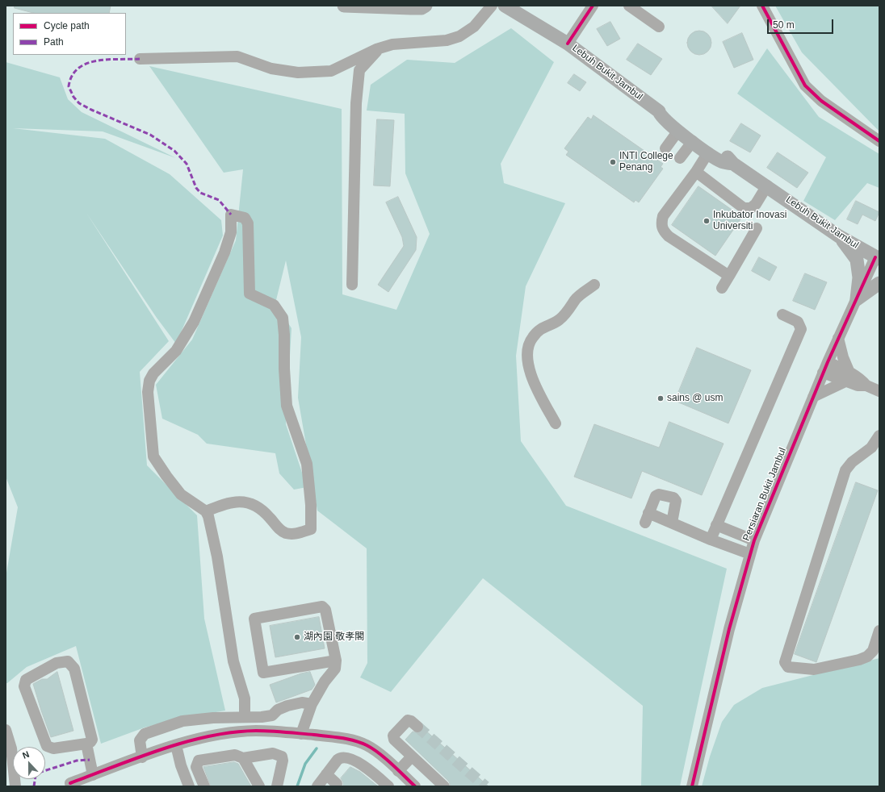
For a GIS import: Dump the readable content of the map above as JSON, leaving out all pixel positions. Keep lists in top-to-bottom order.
{
  "streets": {
    "main road": ["Lebuh Bukit Jambul"],
    "street": ["Persiaran Bukit Jambul"]
  },
  "crossings": [
    ["Lebuh Bukit Jambul", "Persiaran Bukit Jambul"]
  ],
  "places": [
    "INTI College Penang",
    "Inkubator Inovasi Universiti",
    "sains @ usm",
    "湖內園 敬孝閣"
  ],
  "legend": ["Cycle path", "Path"],
  "scale_bar": "50 m",
  "north": "top"
}
